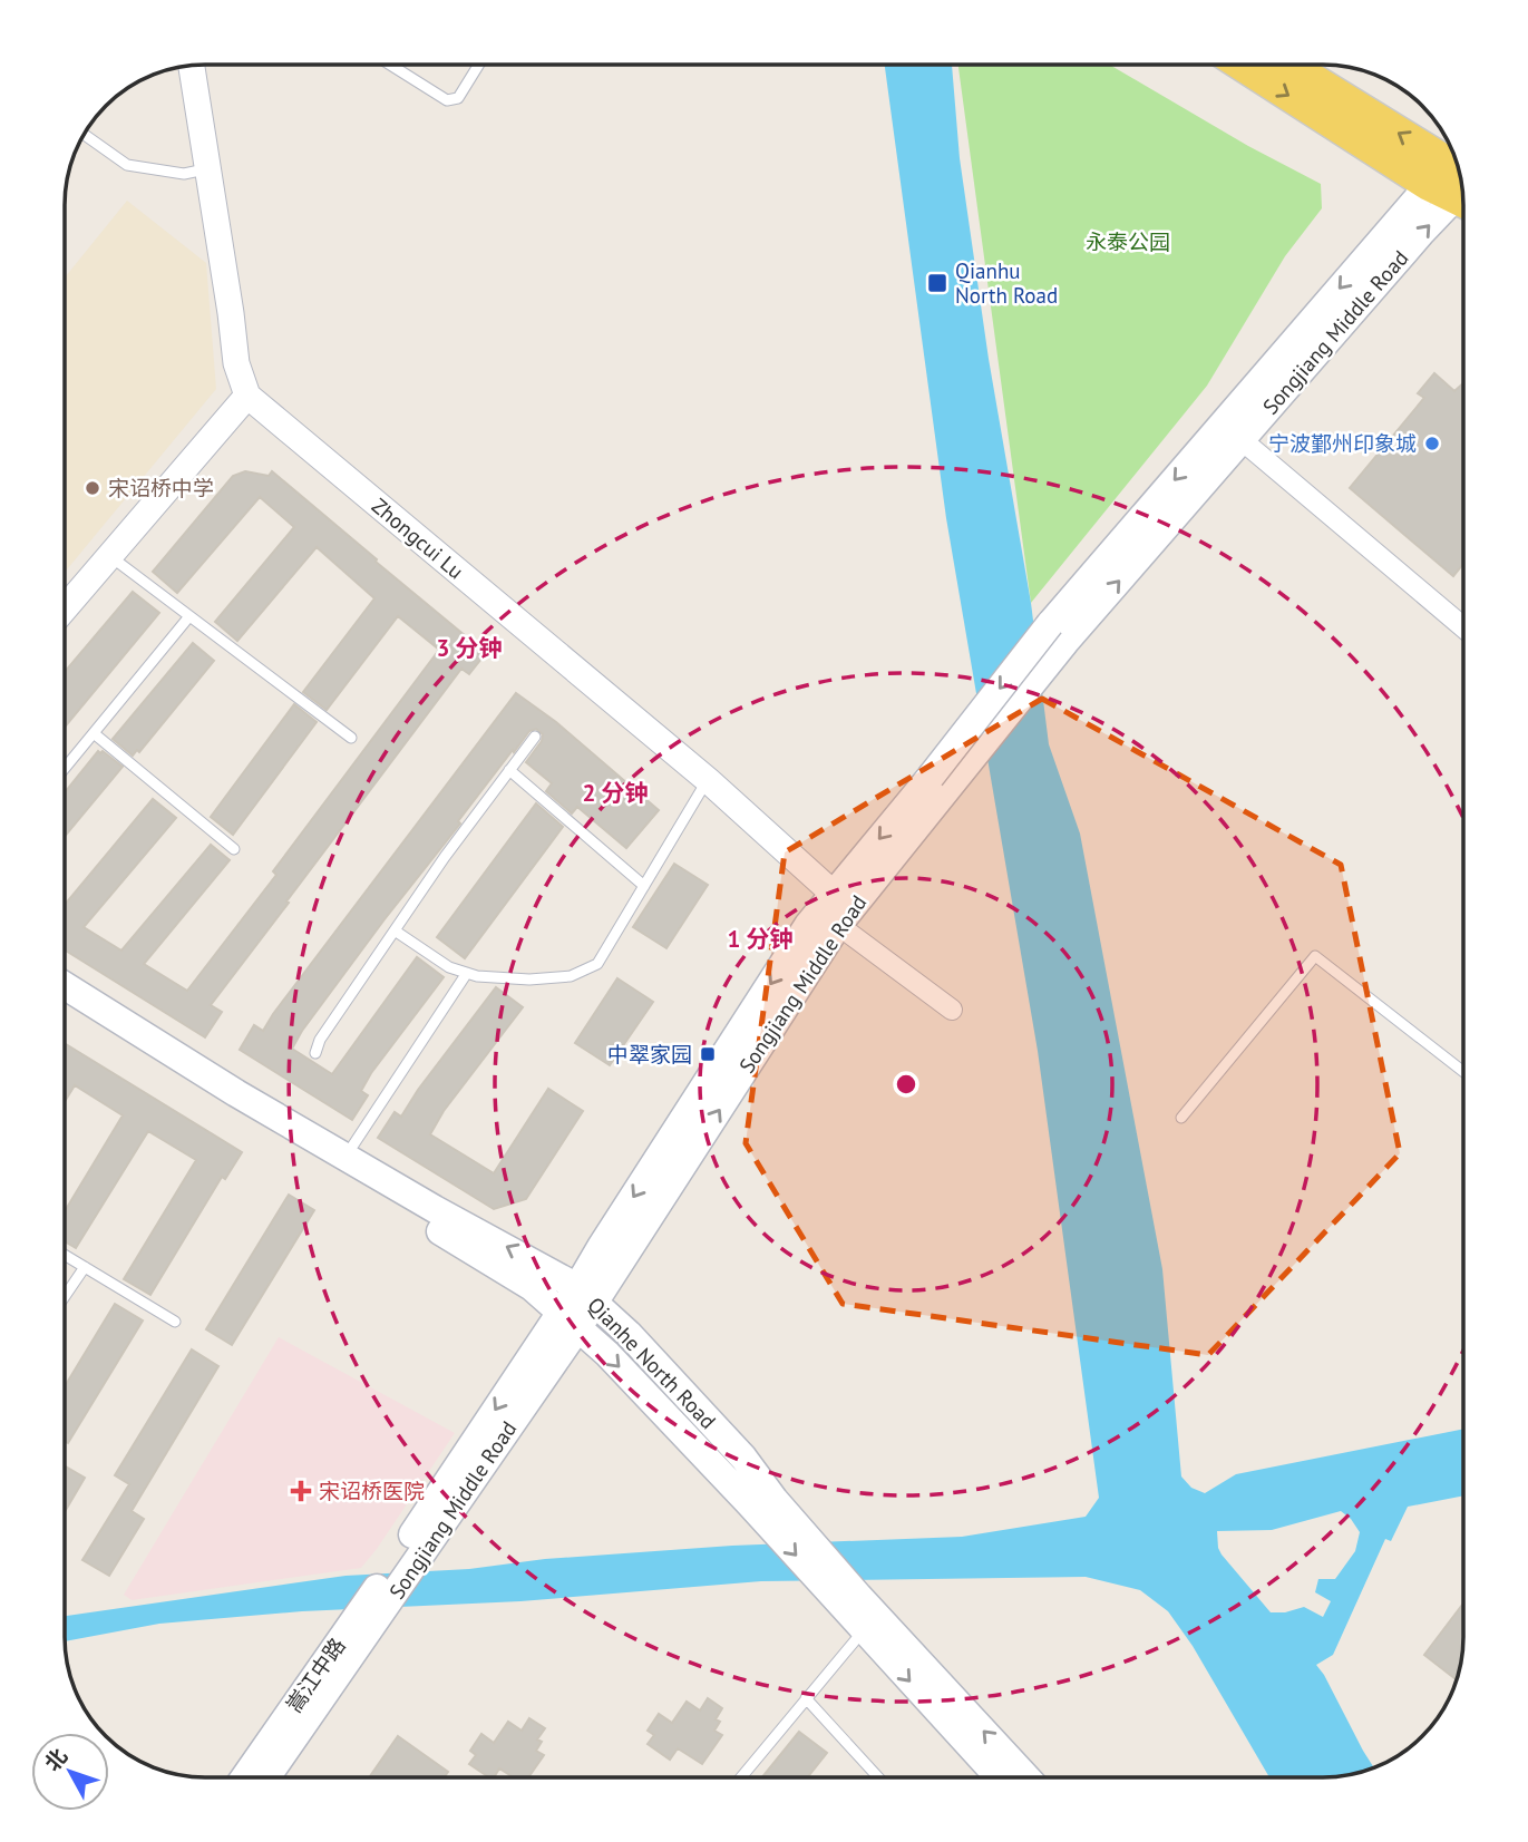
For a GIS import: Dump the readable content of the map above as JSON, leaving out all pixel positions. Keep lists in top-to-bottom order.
{
  "streets": {
    "main road": ["Songjiang Middle Road", "Qianhe North Road", "嵩江中路"],
    "street": ["Zhongcui Lu"]
  },
  "crossings": [
    ["Songjiang Middle Road", "Zhongcui Lu"],
    ["Songjiang Middle Road", "Qianhe North Road"],
    ["Songjiang Middle Road", "嵩江中路"]
  ],
  "parks": ["永泰公园"],
  "places": {
    "transit": ["Qianhu North Road", "中翠家园"],
    "other": ["宁波鄞州印象城", "宋诏桥中学"],
    "health": ["宋诏桥医院"]
  },
  "north": "top left",
  "rings": ["3 分钟", "2 分钟", "1 分钟"]
}
